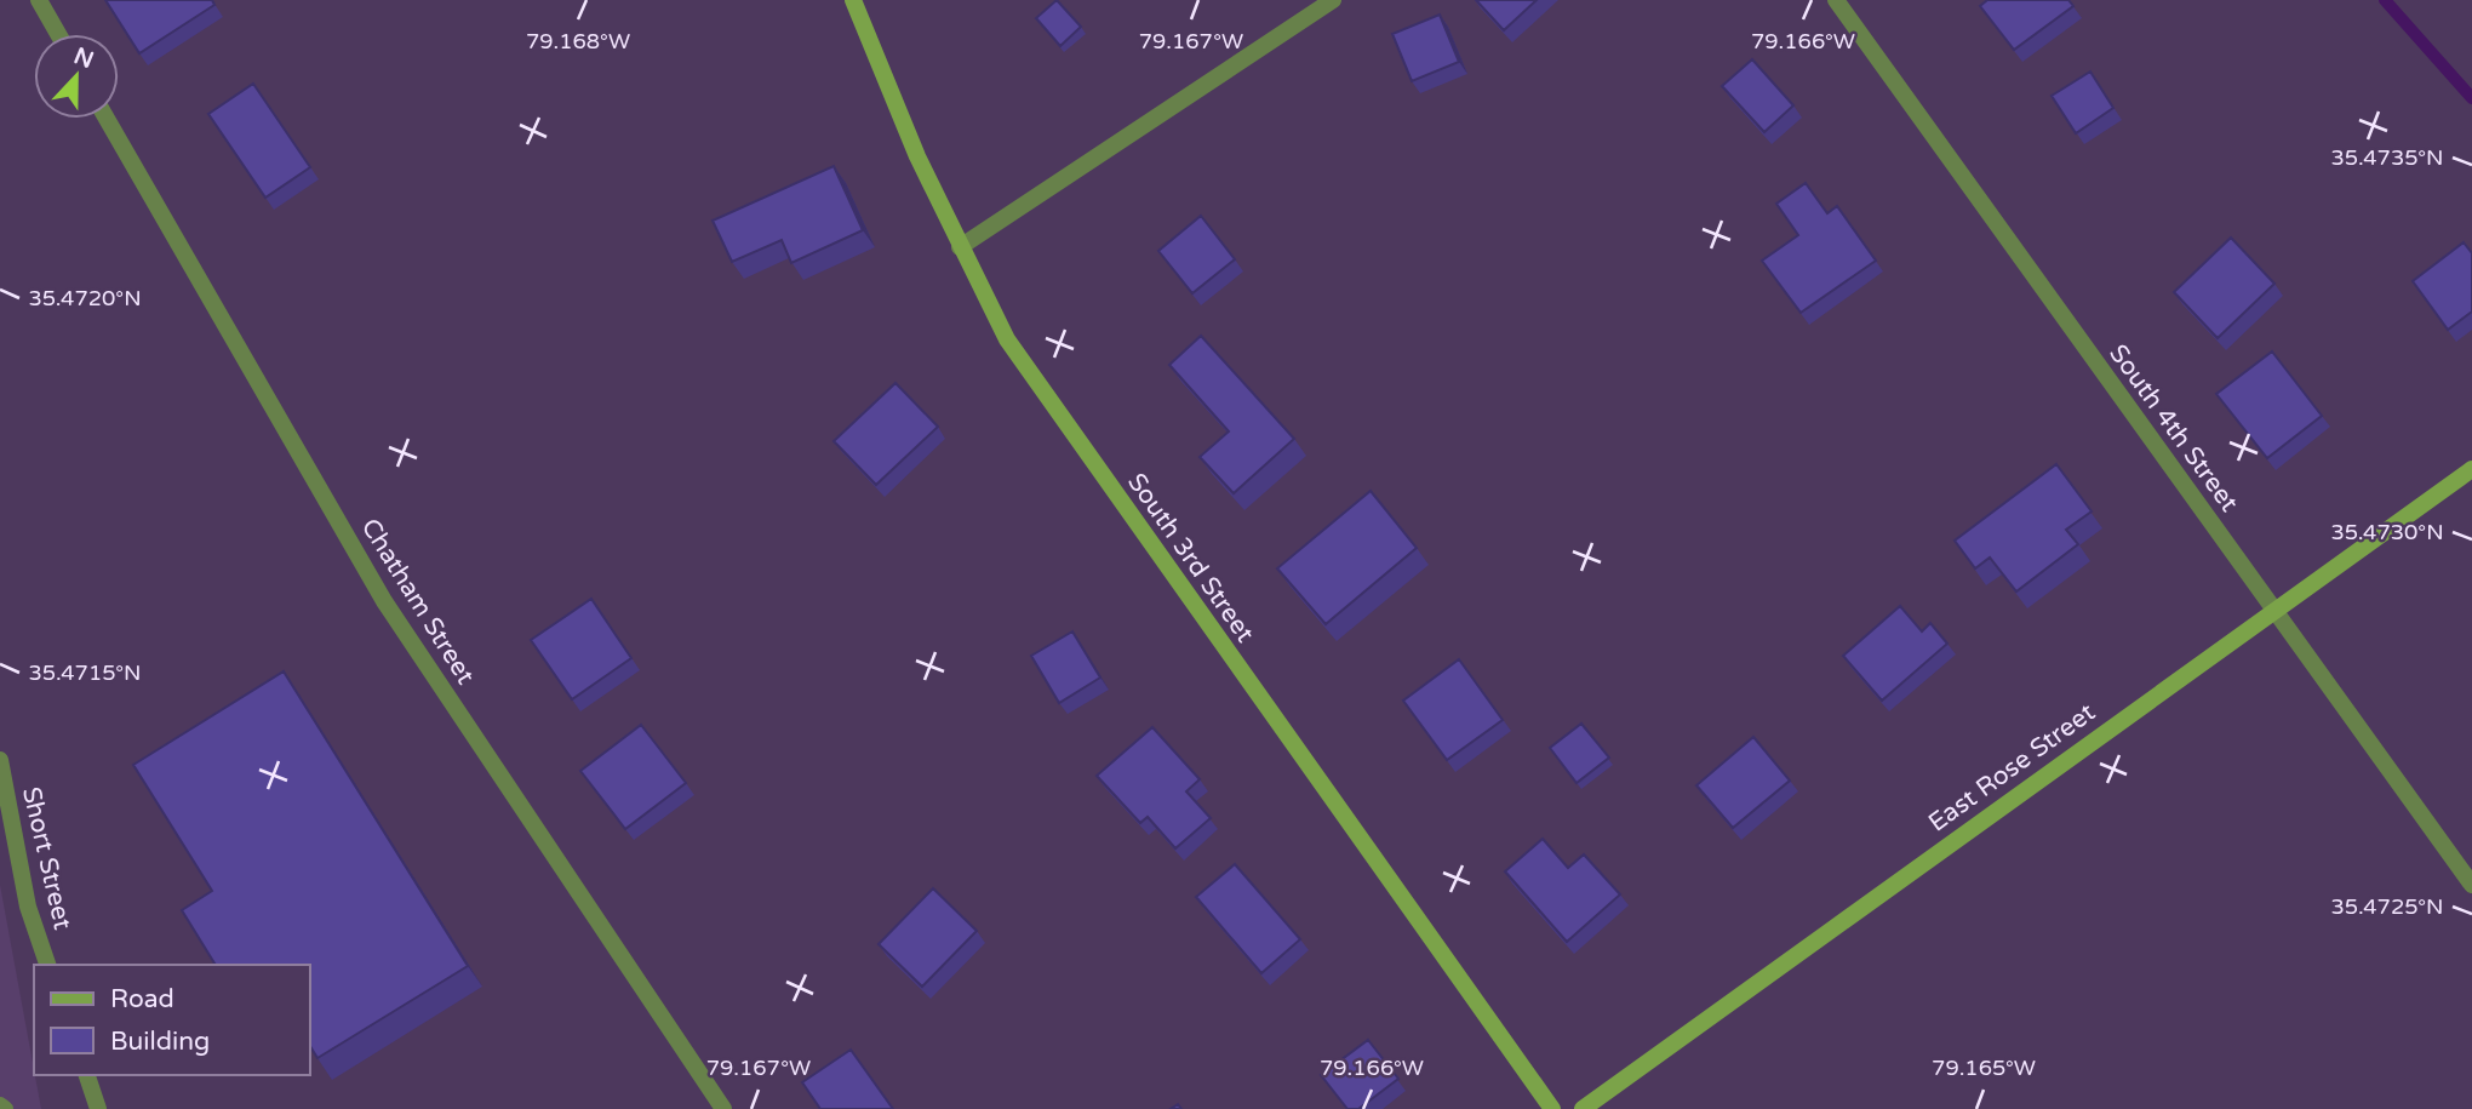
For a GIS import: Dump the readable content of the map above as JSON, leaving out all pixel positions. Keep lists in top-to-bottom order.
{
  "streets": {
    "street": [
      "South 4th Street",
      "South 3rd Street",
      "Chatham Street",
      "East Rose Street",
      "Short Street"
    ]
  },
  "crossings": [
    ["South 4th Street", "East Rose Street"]
  ],
  "legend": ["Road", "Building"],
  "north": "top",
  "coordinates": [
    "79.166°W",
    "79.168°W",
    "79.167°W",
    "35.4735°N",
    "35.4720°N",
    "35.4730°N",
    "35.4715°N",
    "35.4725°N",
    "79.165°W"
  ]
}
